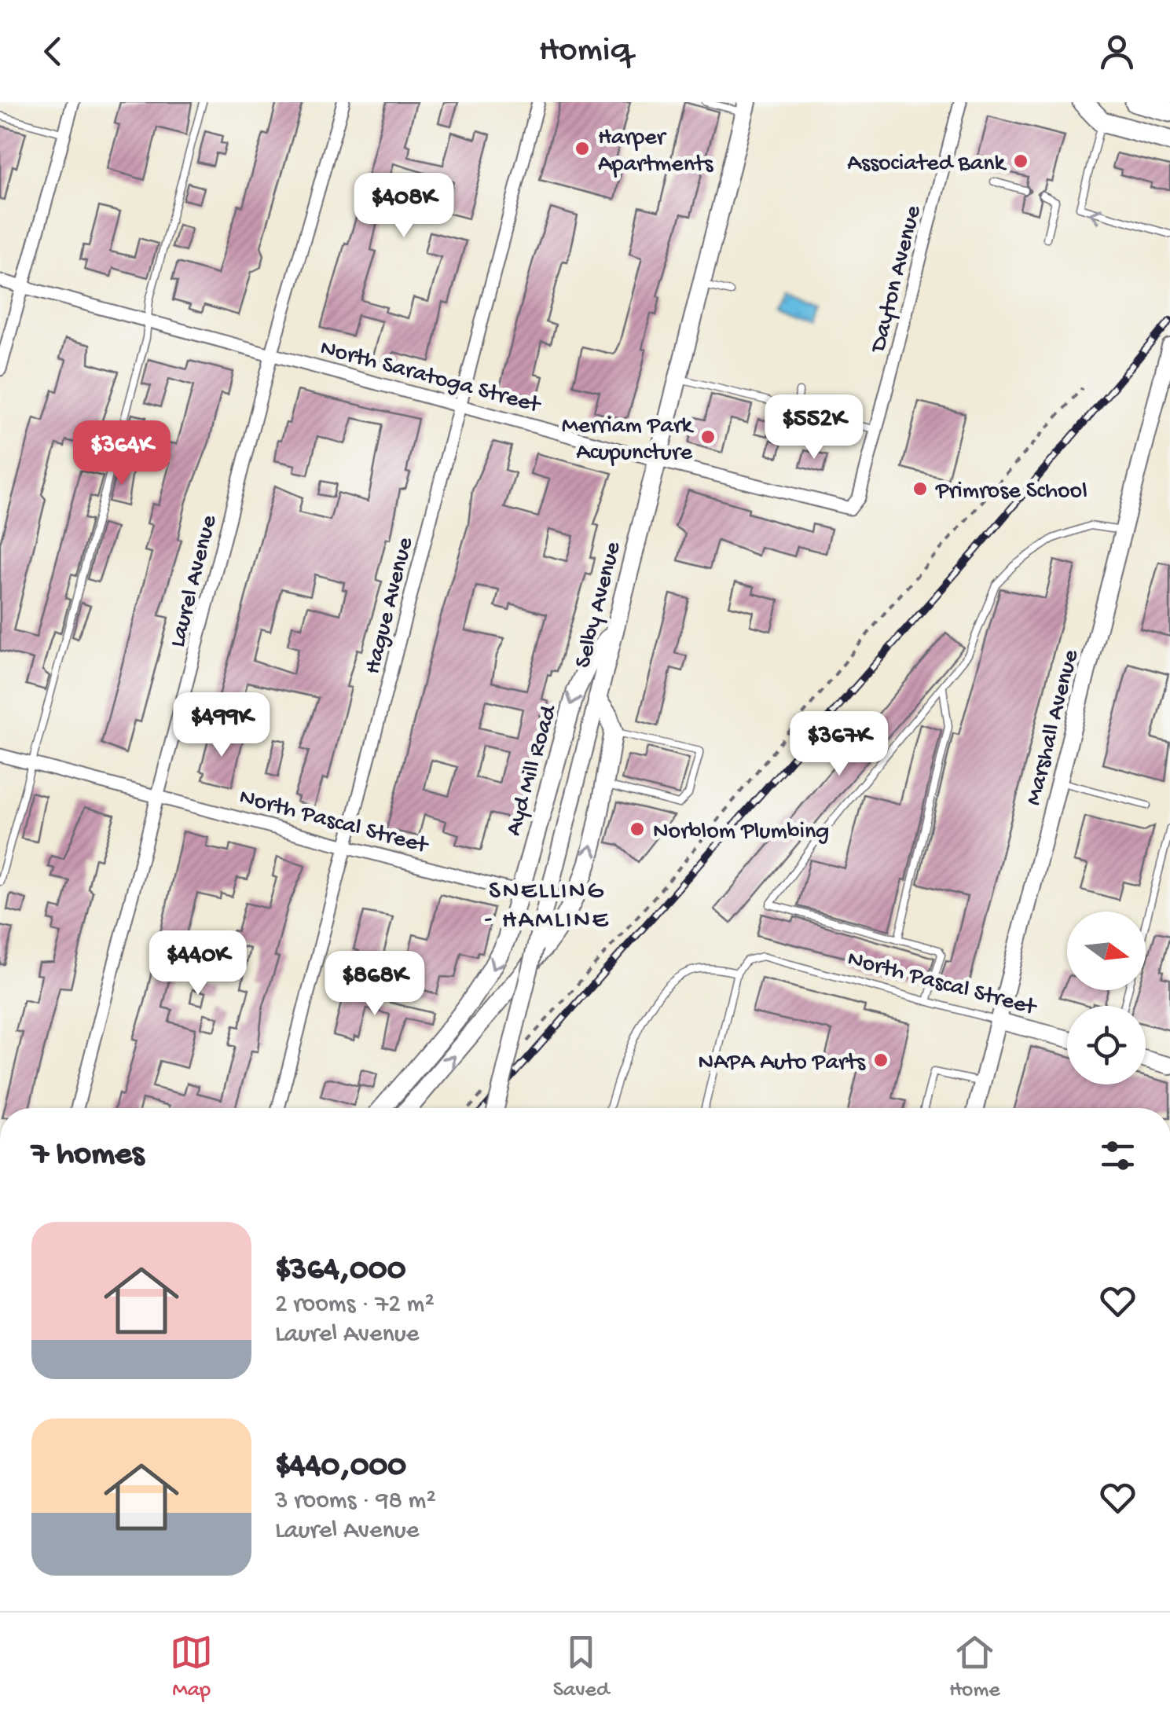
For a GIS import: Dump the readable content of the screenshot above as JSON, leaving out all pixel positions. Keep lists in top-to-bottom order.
{
  "streets": {
    "main road": ["Selby Avenue", "Ayd Mill Road"],
    "street": [
      "Dayton Avenue",
      "North Saratoga Street",
      "Laurel Avenue",
      "Hague Avenue",
      "Marshall Avenue",
      "North Pascal Street"
    ]
  },
  "crossings": [
    ["Dayton Avenue", "North Saratoga Street"],
    ["North Saratoga Street", "Laurel Avenue"],
    ["North Saratoga Street", "Selby Avenue"],
    ["North Saratoga Street", "Hague Avenue"],
    ["Laurel Avenue", "North Pascal Street"],
    ["Selby Avenue", "Ayd Mill Road"],
    ["Hague Avenue", "North Pascal Street"],
    ["Marshall Avenue", "North Pascal Street"],
    ["Ayd Mill Road", "North Pascal Street"]
  ],
  "districts": ["SNELLING - HAMLINE"],
  "places": [
    "Harper Apartments",
    "Associated Bank",
    "Merriam Park Acupuncture",
    "Primrose School",
    "Norblom Plumbing",
    "NAPA Auto Parts"
  ],
  "north": "right",
  "page": {
    "header": "Homiq",
    "price": [
      "$408K",
      "$552K",
      "$364K",
      "$499K",
      "$367K",
      "$440K",
      "$868K"
    ],
    "heading": "7 homes",
    "list": [
      {
        "name": "$364,000",
        "note": "2 rooms · 72 m² · Laurel Avenue"
      },
      {
        "name": "$440,000",
        "note": "3 rooms · 98 m² · Laurel Avenue"
      }
    ],
    "tabs": ["Map", "Saved", "Home"]
  }
}
